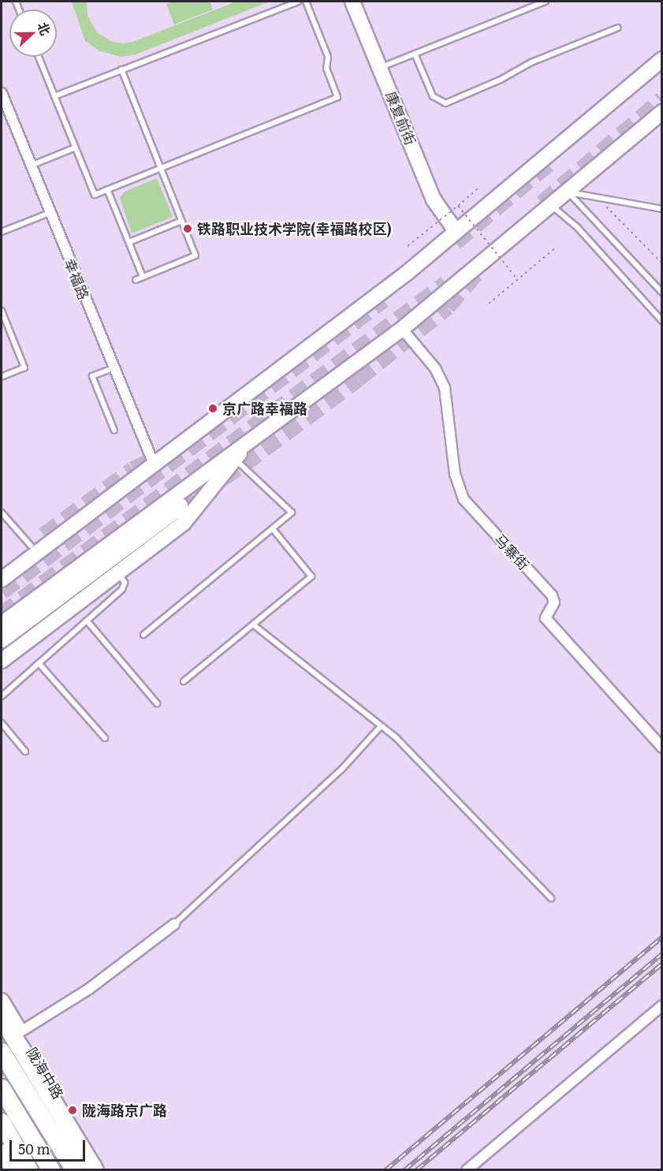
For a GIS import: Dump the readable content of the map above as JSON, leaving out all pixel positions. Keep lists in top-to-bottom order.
{
  "streets": {
    "main road": ["康复前街", "陇海中路"],
    "street": ["幸福路", "马寨街"]
  },
  "places": ["铁路职业技术学院(幸福路校区)", "京广路幸福路", "陇海路京广路"],
  "scale_bar": "50 m",
  "north": "right"
}
